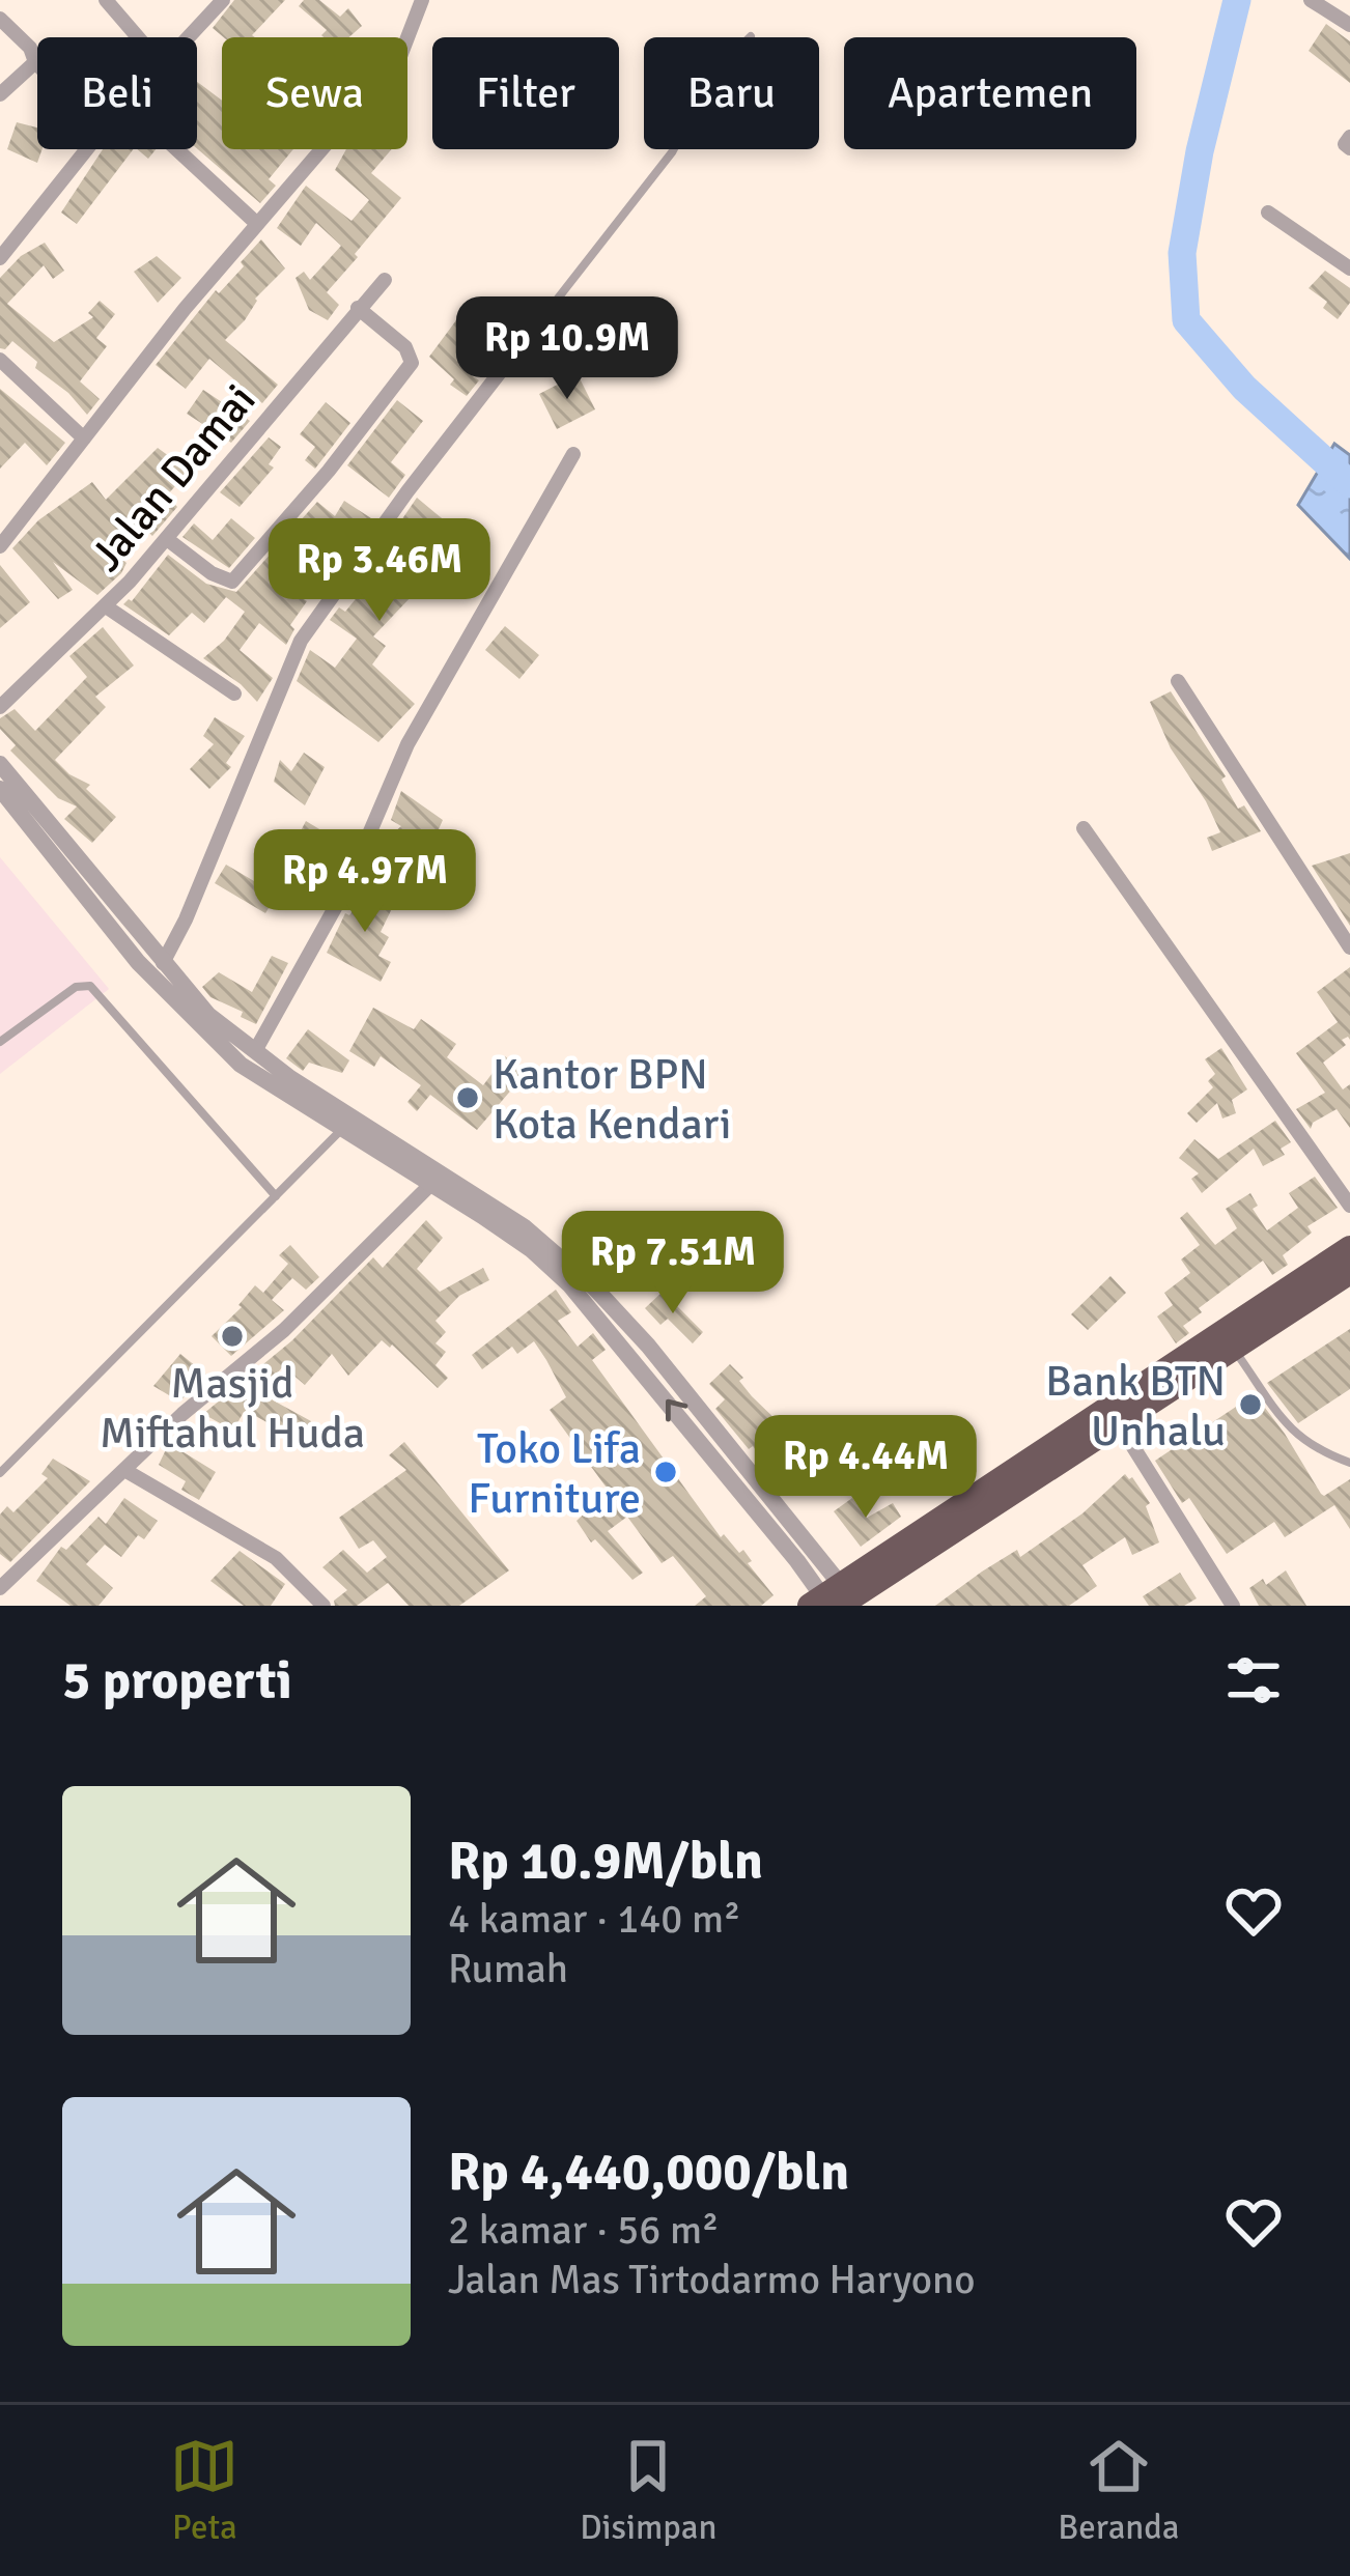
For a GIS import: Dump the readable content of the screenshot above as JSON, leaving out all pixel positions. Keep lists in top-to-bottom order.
{
  "streets": {
    "street": ["Jalan Damai"]
  },
  "places": [
    "Kantor BPN Kota Kendari",
    "Masjid Miftahul Huda",
    "Bank BTN Unhalu",
    "Toko Lifa Furniture"
  ],
  "page": {
    "chip": [
      "Beli",
      "Sewa",
      "Filter",
      "Baru",
      "Apartemen"
    ],
    "price": [
      "Rp 10.9M",
      "Rp 3.46M",
      "Rp 4.97M",
      "Rp 7.51M",
      "Rp 4.44M"
    ],
    "heading": "5 properti",
    "list": [
      {
        "name": "Rp 10.9M/bln",
        "note": "4 kamar · 140 m² · Rumah"
      },
      {
        "name": "Rp 4,440,000/bln",
        "note": "2 kamar · 56 m² · Jalan Mas Tirtodarmo Haryono"
      }
    ],
    "tabs": ["Peta", "Disimpan", "Beranda"]
  }
}
